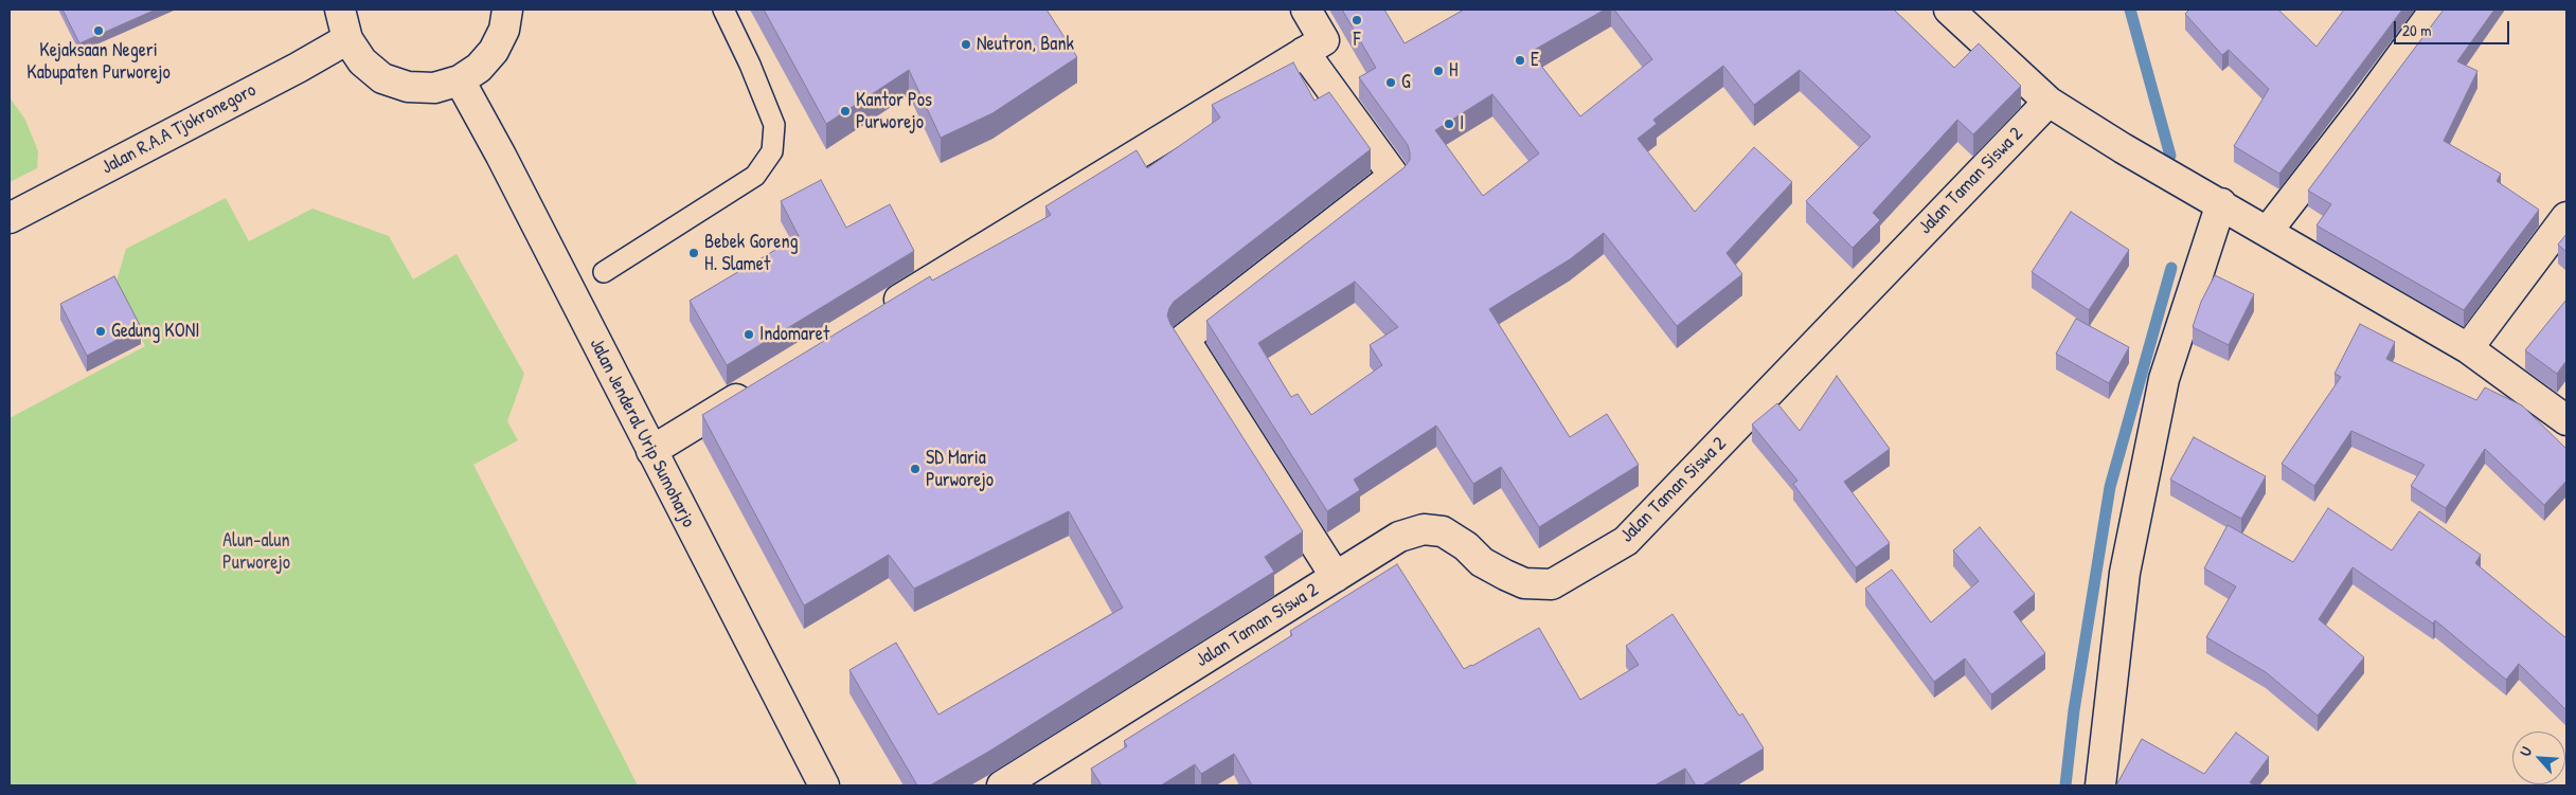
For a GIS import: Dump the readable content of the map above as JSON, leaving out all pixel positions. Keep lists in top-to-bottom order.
{
  "streets": {
    "street": ["Jalan R.A.A Tjokronegoro", "Jalan Taman Siswa 2", "Jalan Jenderal Urip Sumoharjo"]
  },
  "parks": ["Alun-alun Purworejo"],
  "places": [
    "F",
    "Kejaksaan Negeri Kabupaten Purworejo",
    "Neutron, Bank",
    "E",
    "H",
    "G",
    "Kantor Pos Purworejo",
    "I",
    "Bebek Goreng H. Slamet",
    "Gedung KONI",
    "Indomaret",
    "SD Maria Purworejo"
  ],
  "scale_bar": "20 m",
  "north": "top left"
}
